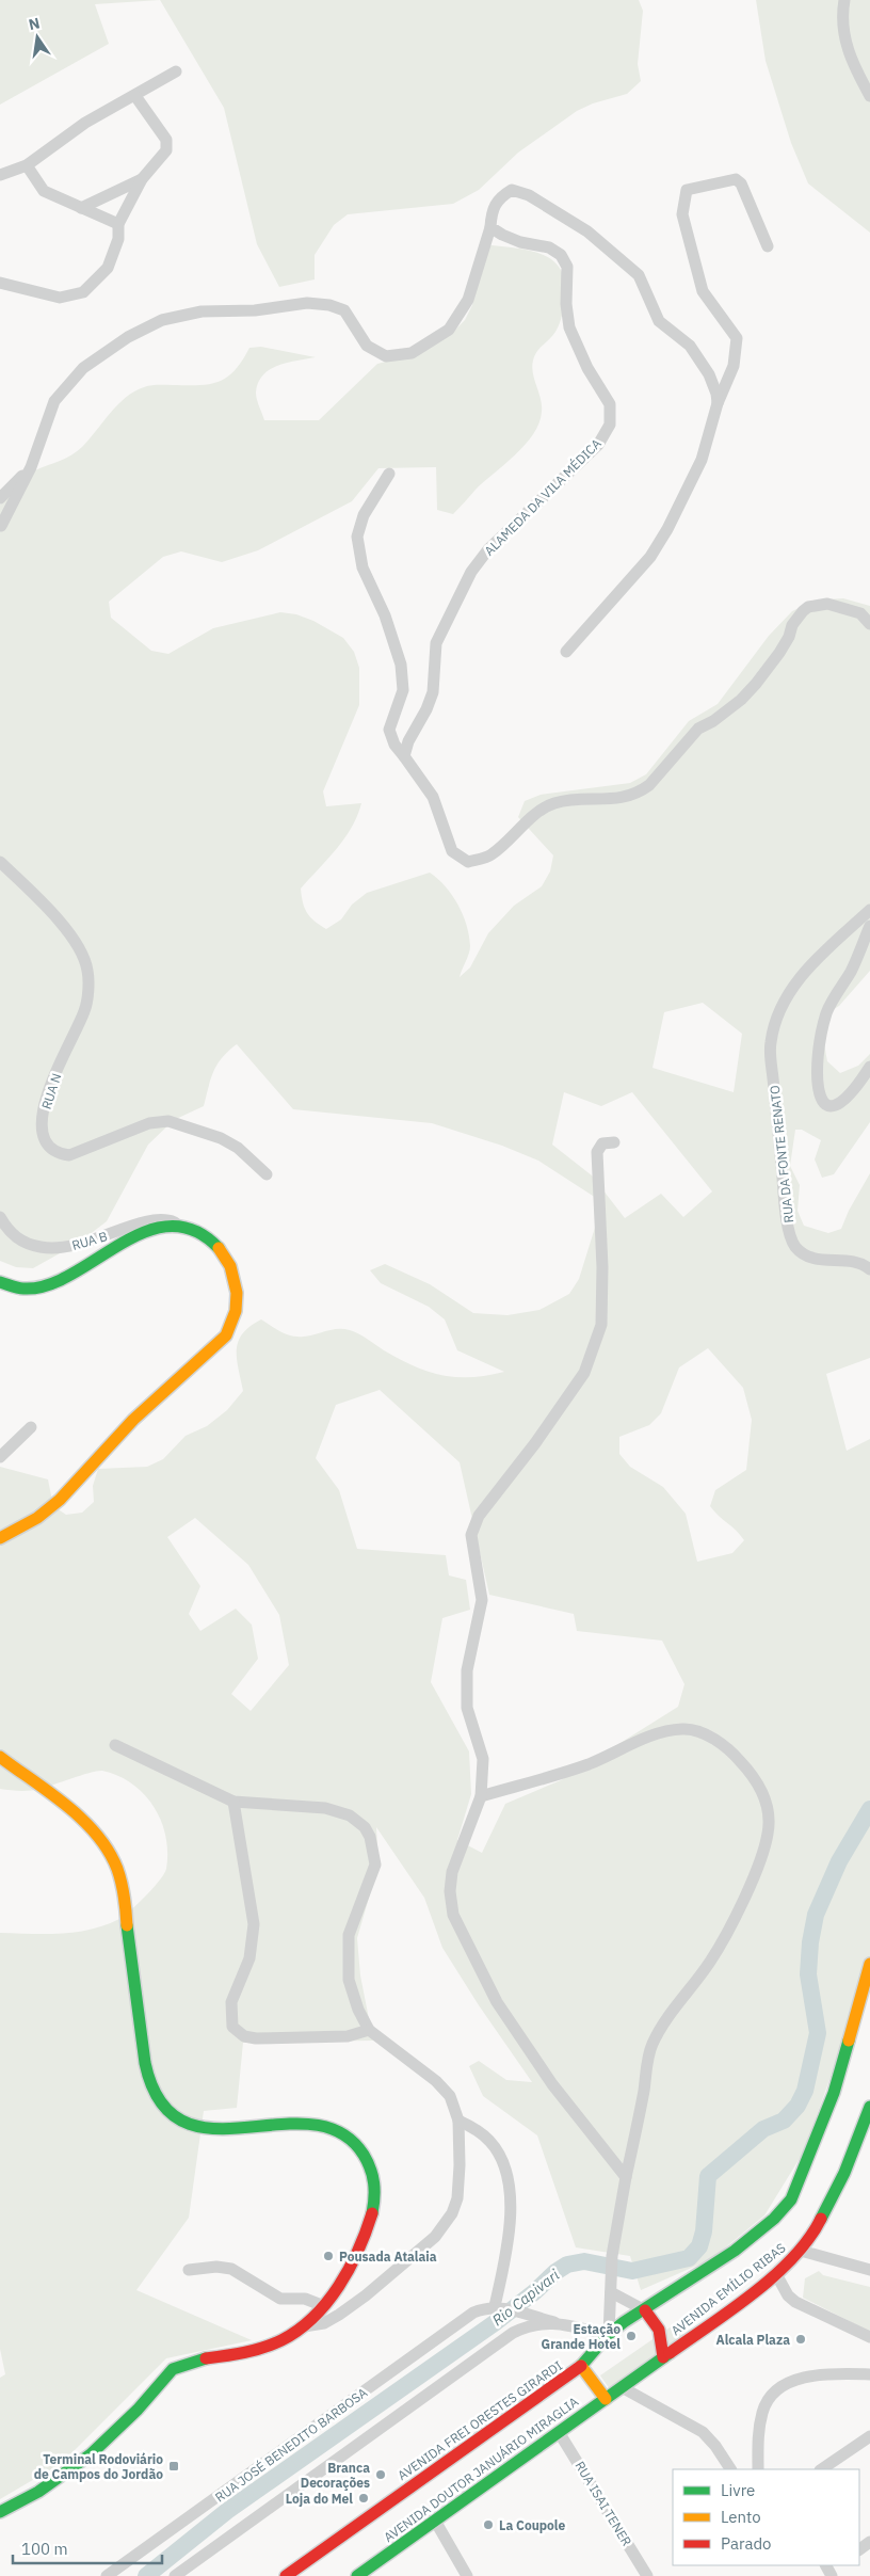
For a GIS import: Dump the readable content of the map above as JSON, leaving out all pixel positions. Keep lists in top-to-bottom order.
{
  "streets": {
    "main road": ["AVENIDA EMÍLIO RIBAS", "AVENIDA FREI ORESTES GIRARDI", "AVENIDA DOUTOR JANUÁRIO MIRAGLIA"],
    "street": [
      "ALAMEDA DA VILA MÉDICA",
      "RUA N",
      "RUA DA FONTE RENATO",
      "RUA B",
      "RUA JOSÉ BENEDITO BARBOSA",
      "RUA ISAI TENER"
    ]
  },
  "crossings": [
    ["AVENIDA EMÍLIO RIBAS", "AVENIDA DOUTOR JANUÁRIO MIRAGLIA"],
    ["AVENIDA DOUTOR JANUÁRIO MIRAGLIA", "RUA ISAI TENER"]
  ],
  "water": ["Rio Capivari"],
  "places": {
    "other": [
      "Pousada Atalaia",
      "Estação Grande Hotel",
      "Alcala Plaza",
      "Branca Decorações",
      "Loja do Mel",
      "La Coupole"
    ],
    "transit": ["Terminal Rodoviário de Campos do Jordão"]
  },
  "legend": ["Livre", "Lento", "Parado"],
  "scale_bar": "100 m",
  "north": "top"
}
